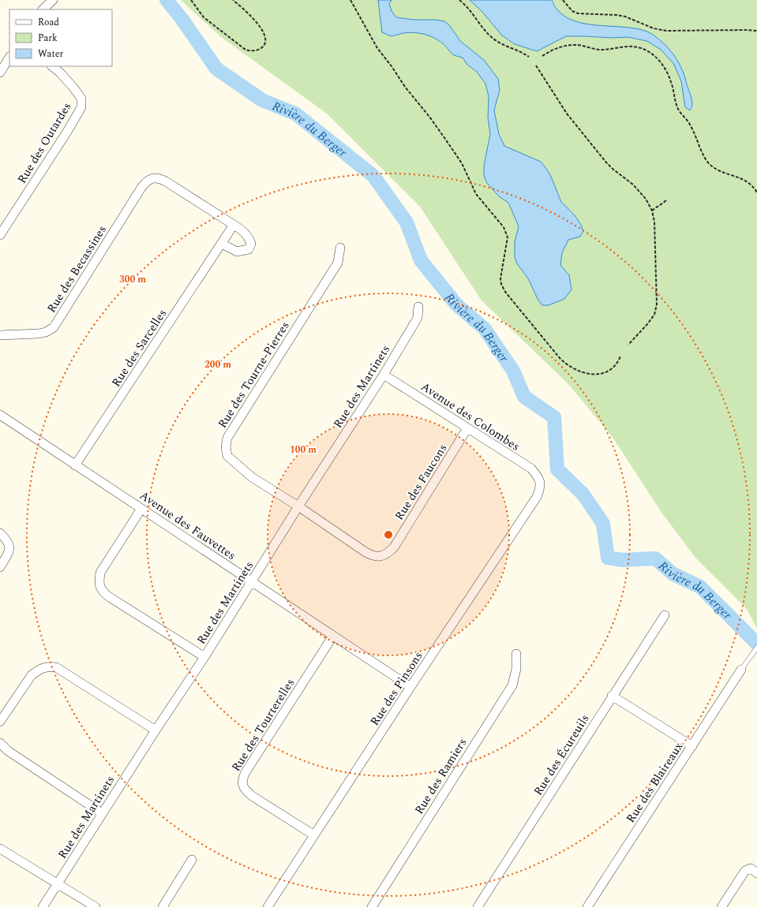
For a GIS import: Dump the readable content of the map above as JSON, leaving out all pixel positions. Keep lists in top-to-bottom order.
{
  "streets": {
    "street": [
      "Rue des Outardes",
      "Rue des Becassines",
      "Rue des Sarcelles",
      "Rue des Tourne-Pierres",
      "Rue des Martinets",
      "Avenue des Colombes",
      "Rue des Faucons",
      "Avenue des Fauvettes",
      "Rue des Pinsons",
      "Rue des Tourterelles",
      "Rue des Écureuils",
      "Rue des Ramiers",
      "Rue des Blaireaux"
    ]
  },
  "crossings": [
    ["Rue des Becassines", "Rue des Sarcelles"],
    ["Rue des Sarcelles", "Avenue des Fauvettes"],
    ["Rue des Tourne-Pierres", "Rue des Martinets"],
    ["Rue des Tourne-Pierres", "Rue des Faucons"],
    ["Rue des Martinets", "Avenue des Colombes"],
    ["Rue des Martinets", "Rue des Faucons"],
    ["Rue des Martinets", "Avenue des Fauvettes"],
    ["Avenue des Colombes", "Rue des Faucons"],
    ["Avenue des Colombes", "Rue des Pinsons"],
    ["Avenue des Fauvettes", "Rue des Pinsons"],
    ["Avenue des Fauvettes", "Rue des Tourterelles"],
    ["Rue des Pinsons", "Rue des Tourterelles"]
  ],
  "water": ["Rivière du Berger"],
  "legend": ["Road", "Park", "Water"],
  "rings": ["300 m", "200 m", "100 m"]
}
